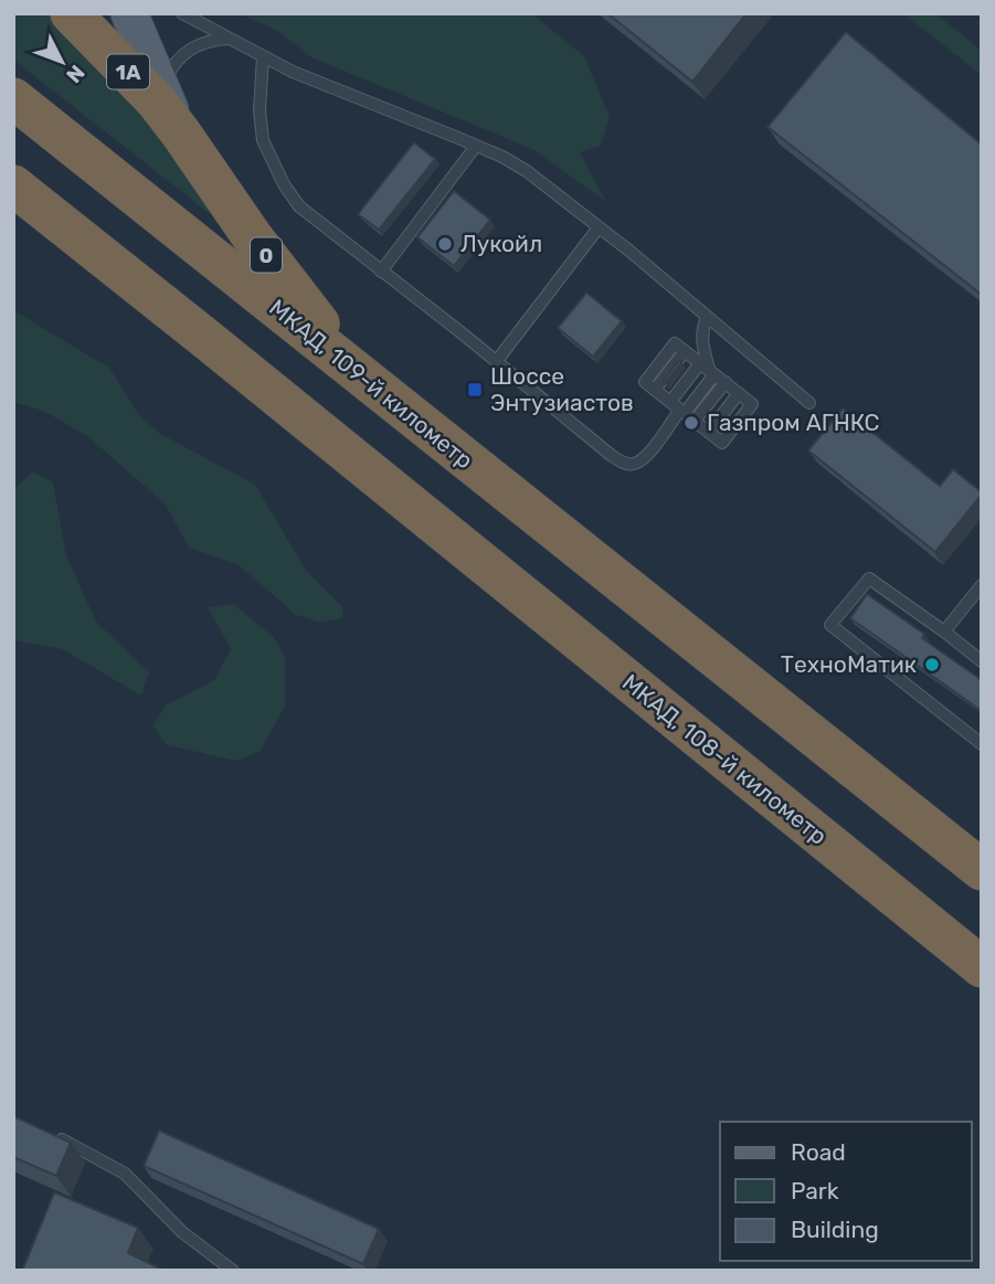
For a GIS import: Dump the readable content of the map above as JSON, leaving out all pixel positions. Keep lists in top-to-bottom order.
{
  "streets": {
    "highway": [
      "1A",
      "0",
      "МКАД, 109-й километр",
      "МКАД, 108-й километр"
    ]
  },
  "crossings": [
    ["1A", "0"],
    ["0", "МКАД, 109-й километр"]
  ],
  "places": {
    "other": ["Лукойл", "Газпром АГНКС", "ТехноМатик"],
    "transit": ["Шоссе Энтузиастов"]
  },
  "legend": ["Road", "Park", "Building"],
  "north": "bottom right"
}
